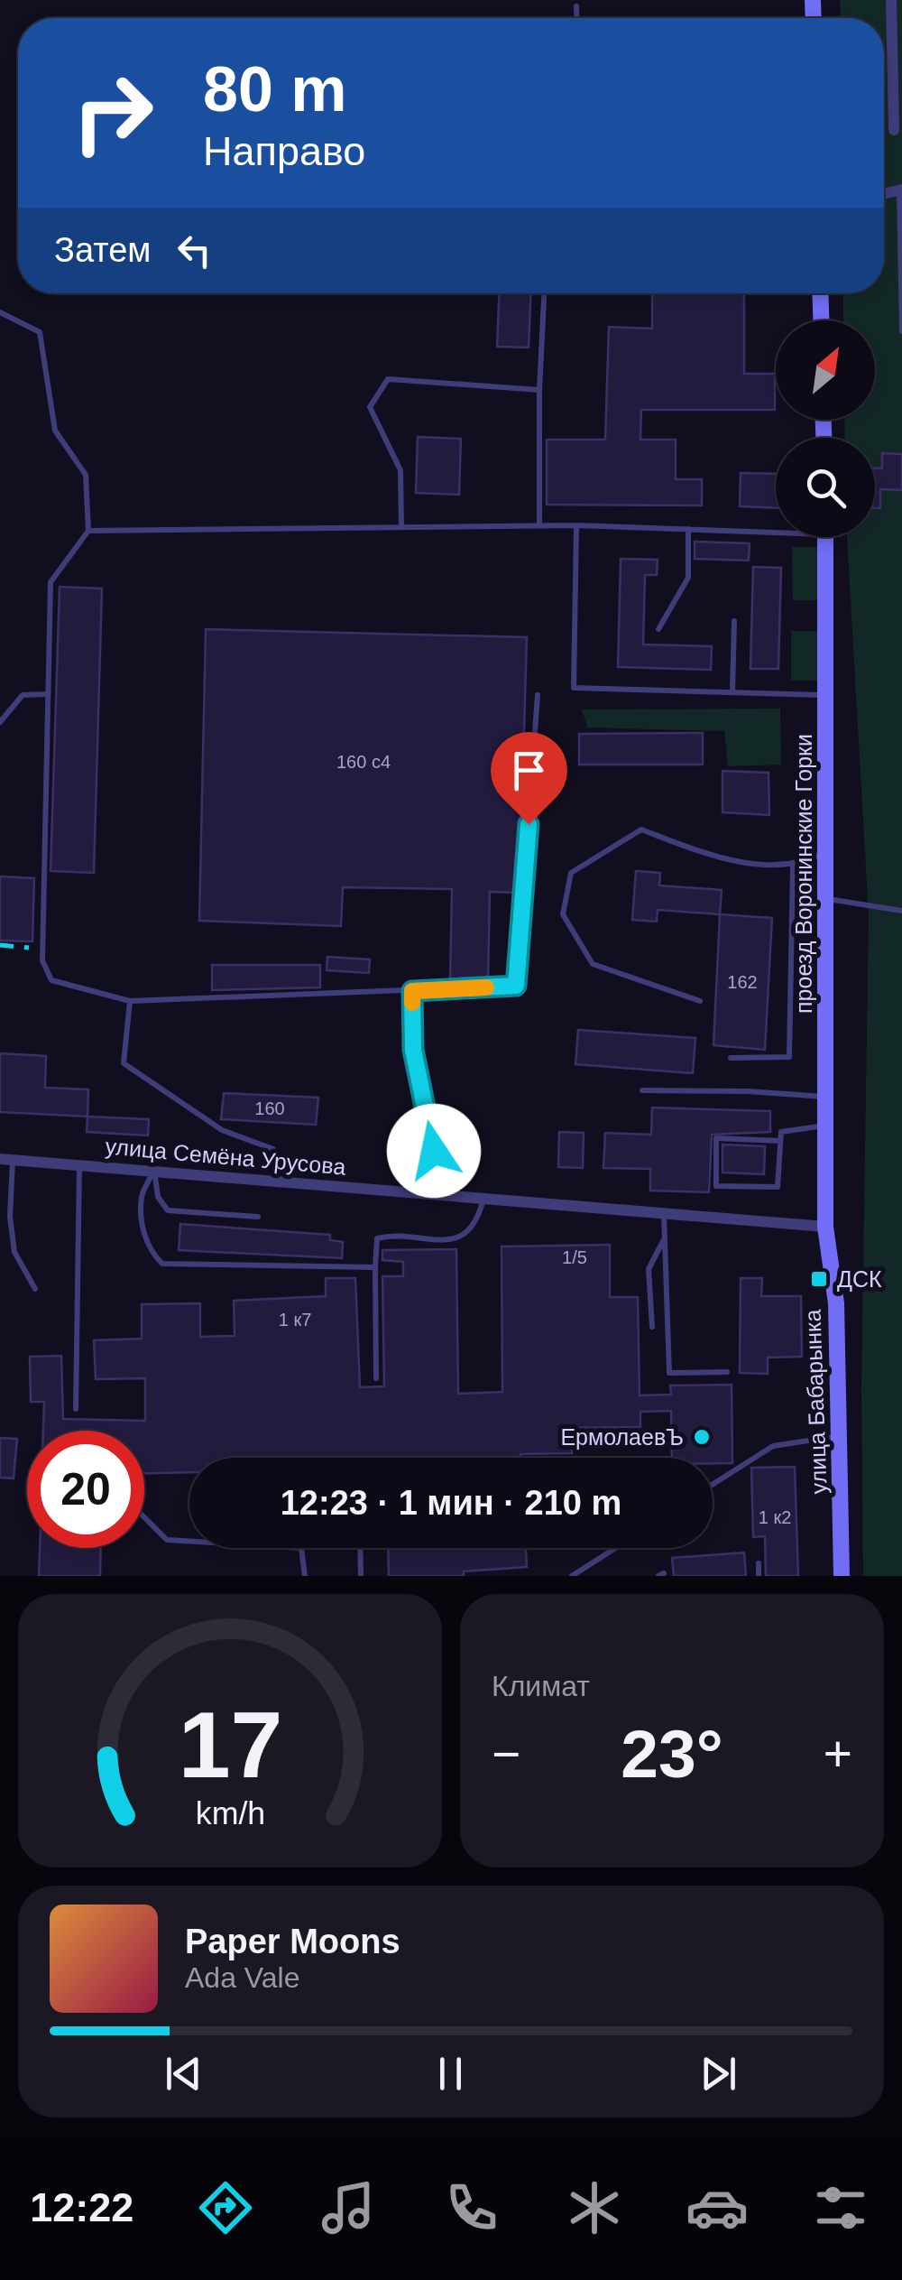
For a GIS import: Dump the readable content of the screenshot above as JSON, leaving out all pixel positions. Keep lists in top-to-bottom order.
{
  "streets": {
    "street": ["проезд Воронинские Горки", "улица Семёна Урусова", "улица Бабарынка"]
  },
  "crossings": [
    ["проезд Воронинские Горки", "улица Семёна Урусова"],
    ["проезд Воронинские Горки", "улица Бабарынка"],
    ["улица Семёна Урусова", "улица Бабарынка"]
  ],
  "places": {
    "transit": ["ДСК"],
    "other": ["ЕрмолаевЪ"]
  },
  "house_numbers": [
    "160 с4",
    "162",
    "160",
    "1/5",
    "1 к7",
    "1 к2"
  ],
  "north": "top right",
  "page": {
    "turn": ["80 m", "Направо"],
    "then": "Затем",
    "limit": "20",
    "trip": "12:23 · 1 мин · 210 m",
    "tile": "Климат",
    "heat": ["−", "23°", "+"],
    "song": ["Paper Moons", "Ada Vale"],
    "tabs": "12:22",
    "gauge": ["17", "km/h"]
  }
}
